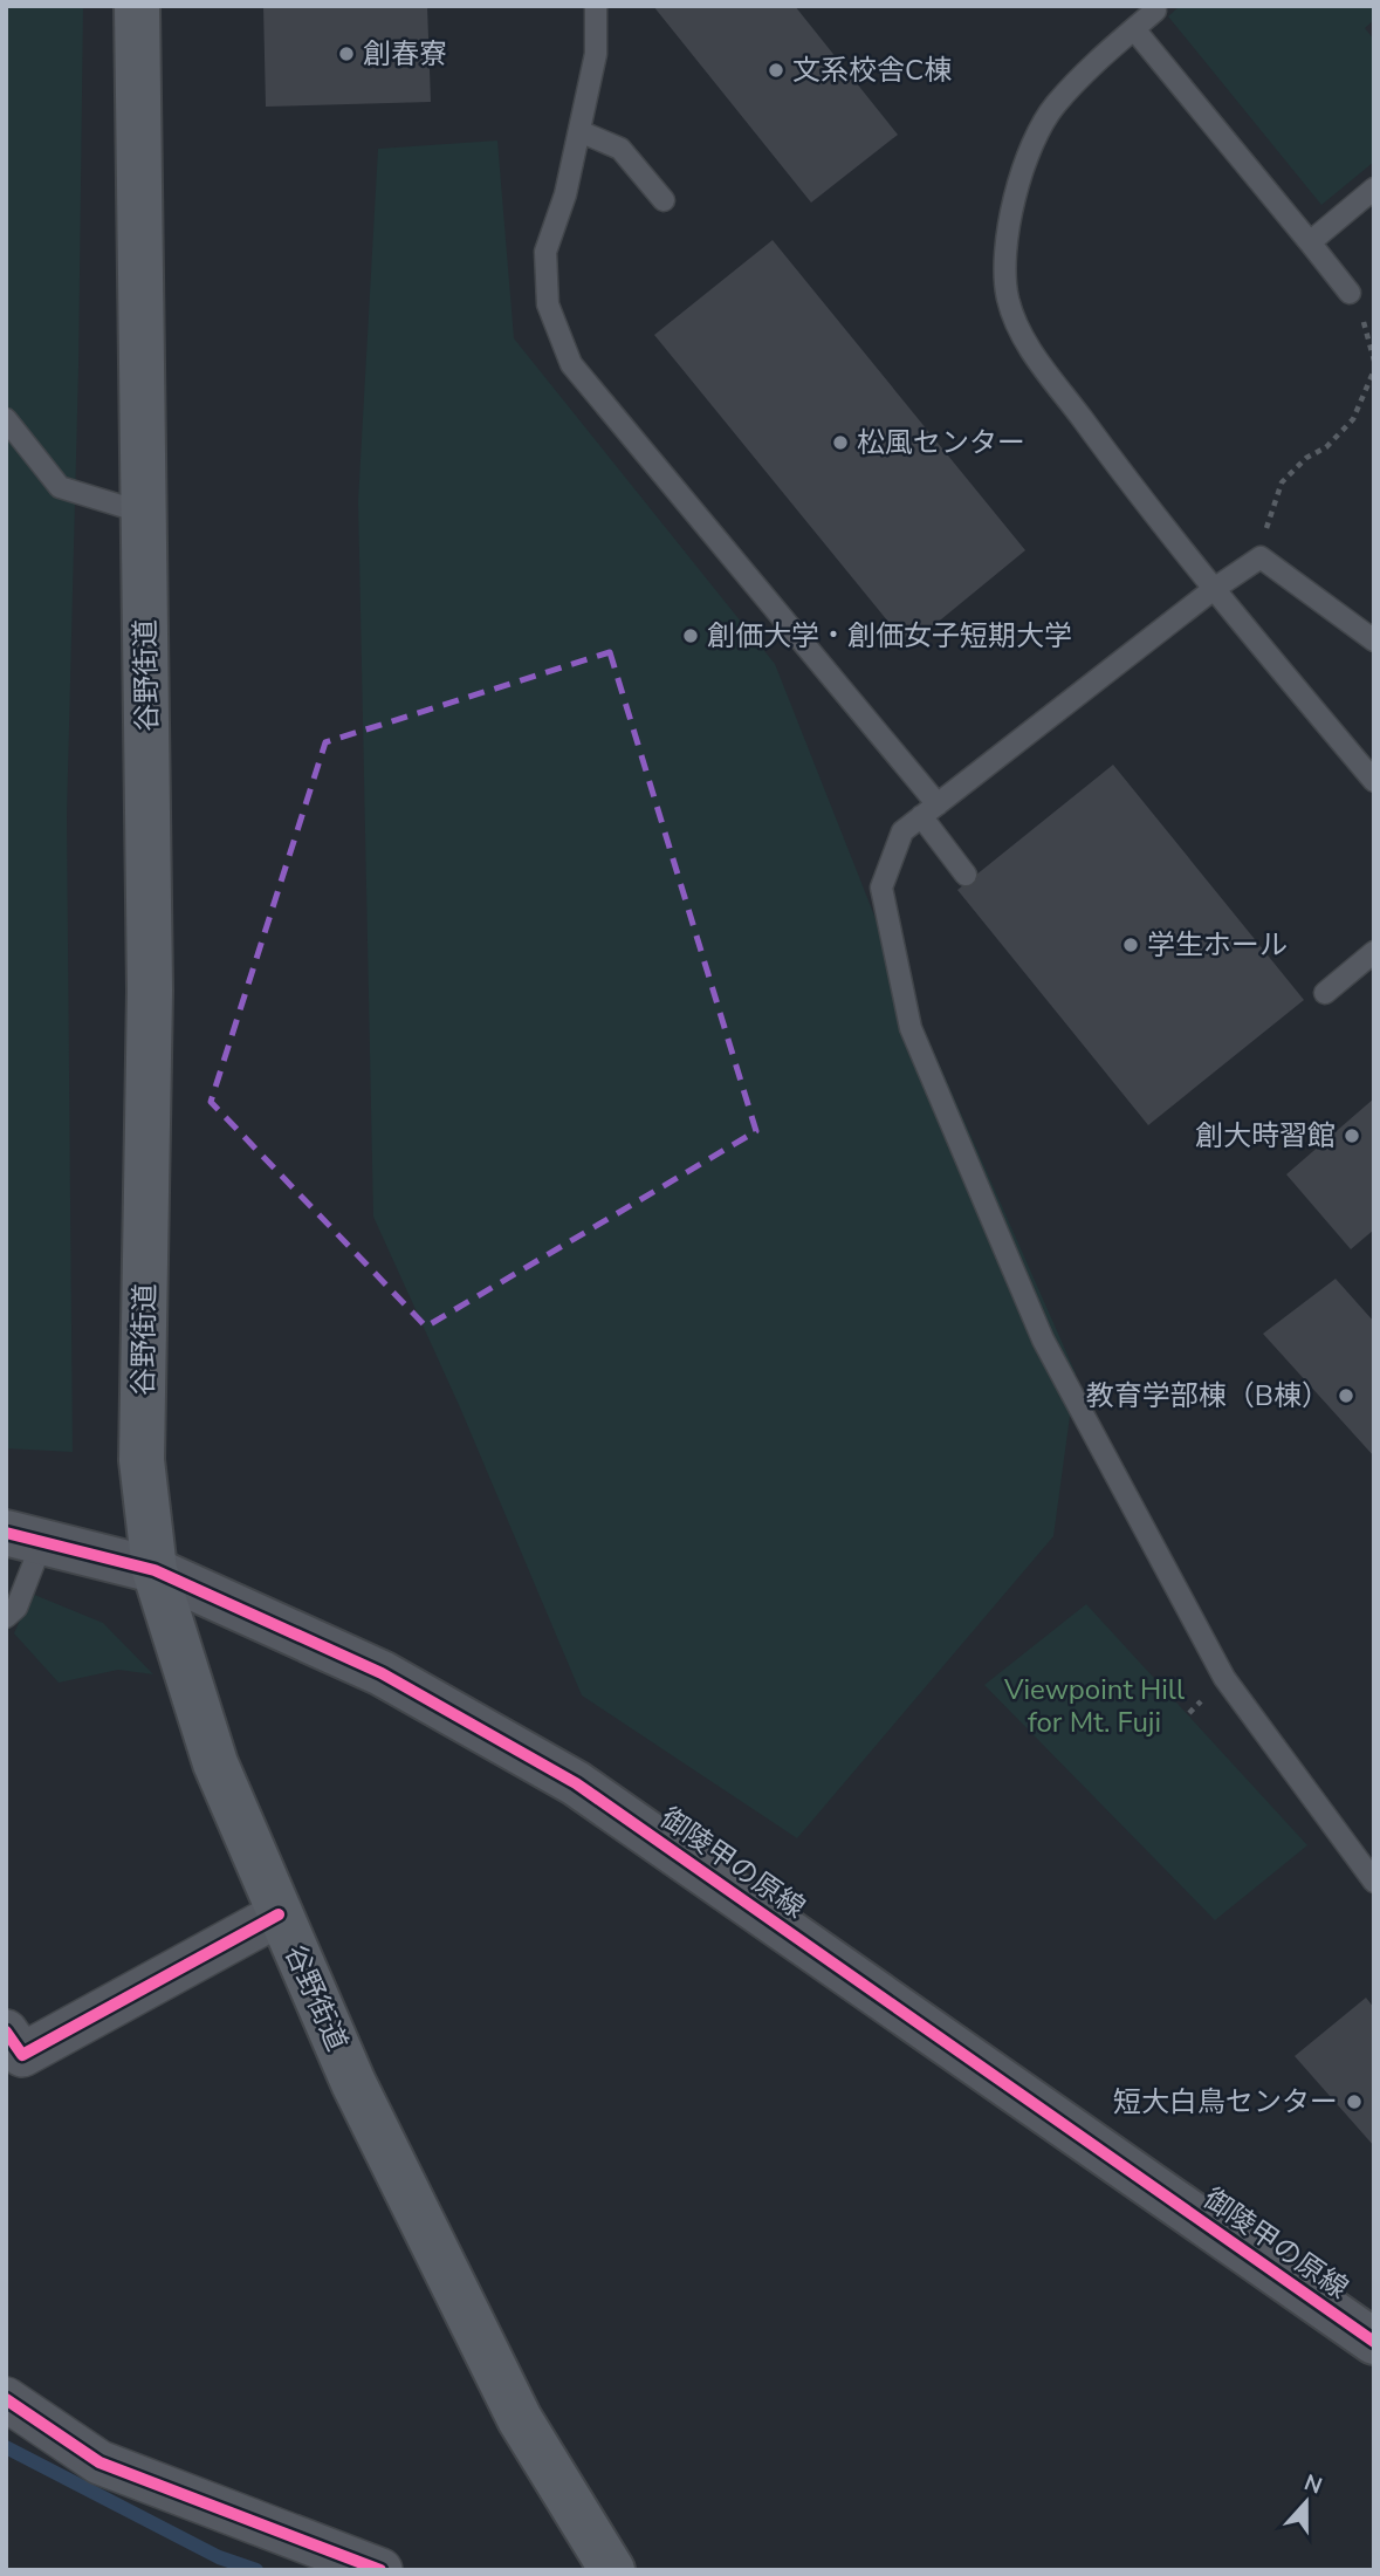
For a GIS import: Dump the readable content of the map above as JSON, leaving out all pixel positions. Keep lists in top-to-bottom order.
{
  "streets": {
    "main road": ["谷野街道"],
    "street": ["御陵甲の原線"]
  },
  "crossings": [
    ["谷野街道", "御陵甲の原線"]
  ],
  "parks": ["Viewpoint Hill for Mt. Fuji"],
  "places": [
    "創春寮",
    "文系校舎C棟",
    "松風センター",
    "創価大学・創価女子短期大学",
    "学生ホール",
    "創大時習館",
    "教育学部棟（B棟）",
    "短大白鳥センター"
  ],
  "north": "top"
}
